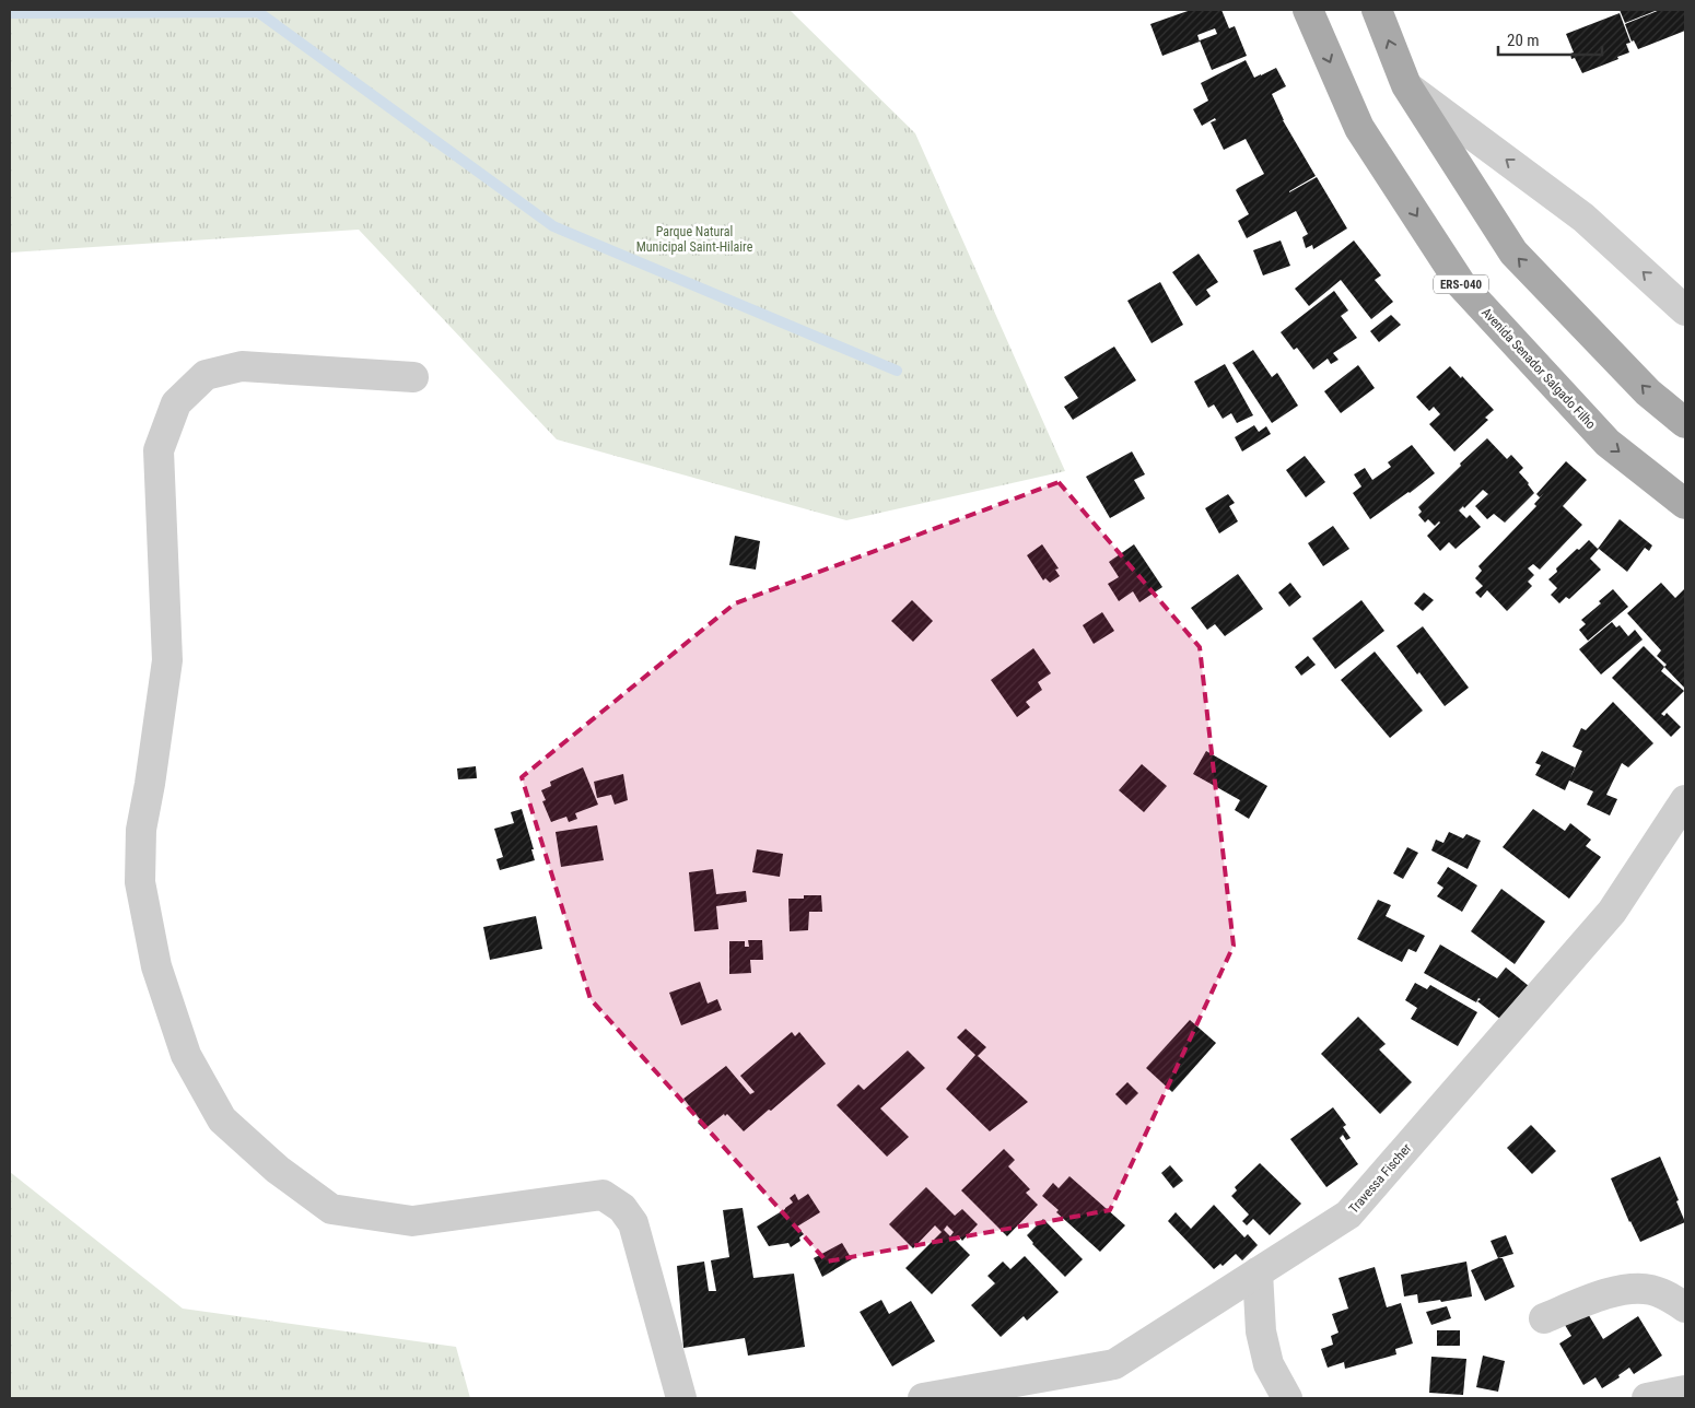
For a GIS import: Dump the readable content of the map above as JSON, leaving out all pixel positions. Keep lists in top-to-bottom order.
{
  "streets": {
    "main road": ["ERS-040", "Avenida Senador Salgado Filho"],
    "street": ["Travessa Fischer"]
  },
  "parks": ["Parque Natural Municipal Saint-Hilaire"],
  "scale_bar": "20 m"
}
